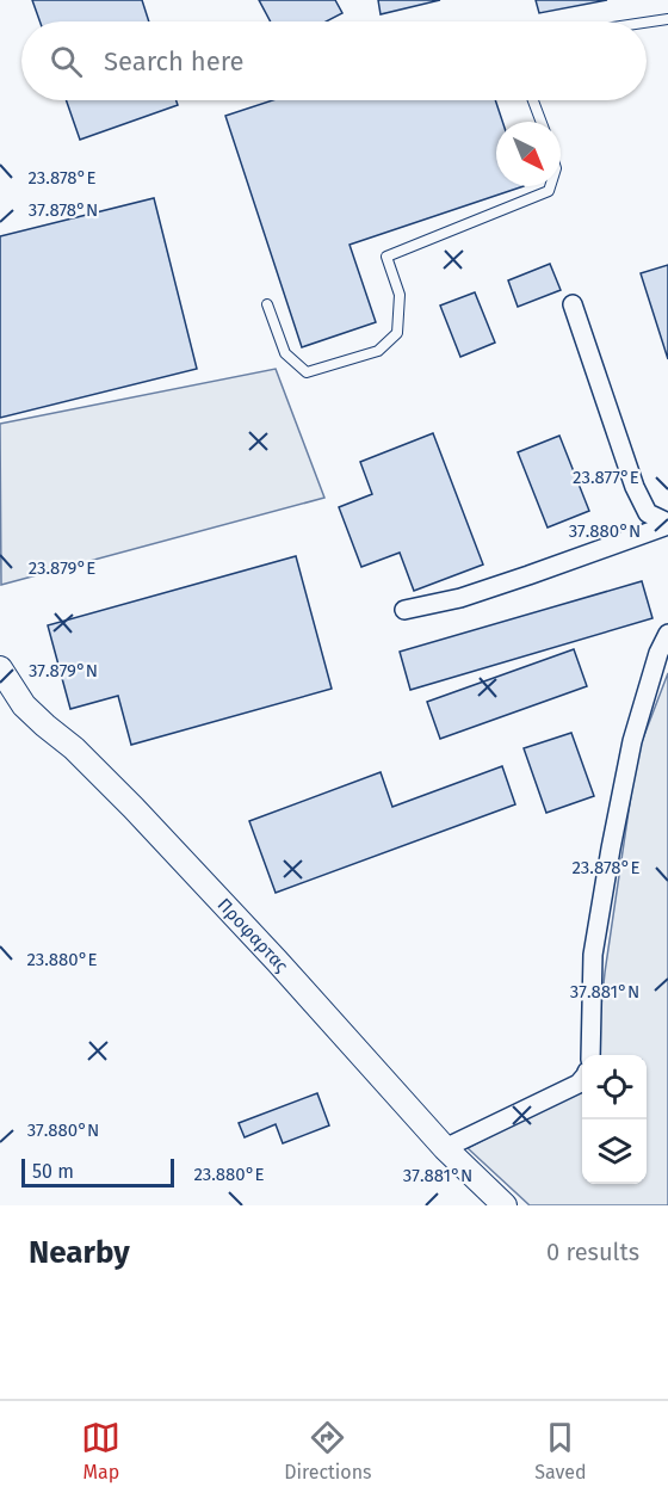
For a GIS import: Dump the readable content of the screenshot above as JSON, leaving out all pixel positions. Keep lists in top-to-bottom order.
{
  "streets": {
    "street": ["Προφαρτας"]
  },
  "scale_bar": "50 m",
  "north": "bottom right",
  "page": {
    "search": "Search here",
    "scale": "50 m",
    "heading": ["Nearby", "0 results"],
    "nav": ["Map", "Directions", "Saved"]
  },
  "coordinates": [
    "23.878°E",
    "37.878°N",
    "23.877°E",
    "37.880°N",
    "23.879°E",
    "37.879°N",
    "23.880°E",
    "37.881°N"
  ]
}
